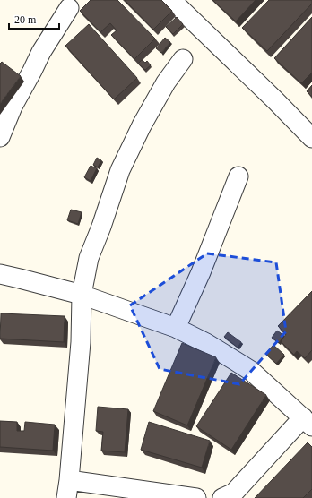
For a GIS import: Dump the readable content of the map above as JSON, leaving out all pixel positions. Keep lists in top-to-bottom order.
{
  "scale_bar": "20 m"
}
